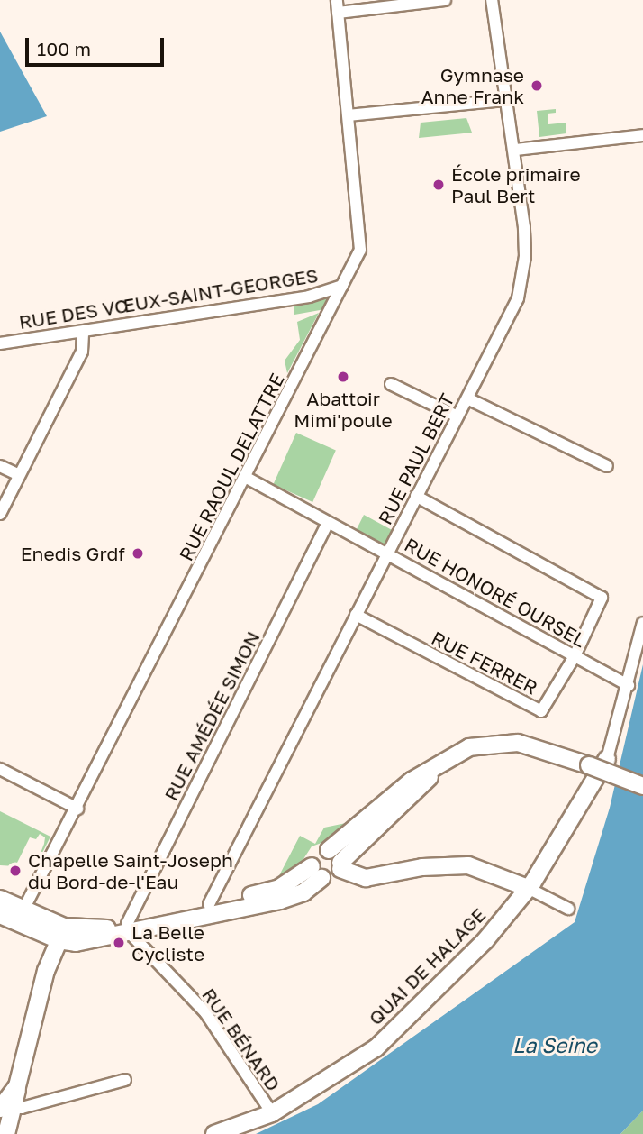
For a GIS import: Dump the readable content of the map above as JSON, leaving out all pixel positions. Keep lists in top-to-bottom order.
{
  "streets": {
    "main road": ["QUAI DE HALAGE"],
    "street": [
      "RUE DES VŒUX-SAINT-GEORGES",
      "RUE PAUL BERT",
      "RUE RAOUL DELATTRE",
      "RUE HONORÉ OURSEL",
      "RUE FERRER",
      "RUE AMÉDÉE SIMON",
      "RUE BÉNARD"
    ]
  },
  "crossings": [
    ["RUE DES VŒUX-SAINT-GEORGES", "RUE RAOUL DELATTRE"],
    ["RUE PAUL BERT", "RUE HONORÉ OURSEL"],
    ["RUE PAUL BERT", "RUE FERRER"],
    ["RUE RAOUL DELATTRE", "RUE HONORÉ OURSEL"],
    ["RUE HONORÉ OURSEL", "RUE FERRER"],
    ["RUE HONORÉ OURSEL", "RUE AMÉDÉE SIMON"],
    ["RUE AMÉDÉE SIMON", "RUE BÉNARD"],
    ["QUAI DE HALAGE", "RUE BÉNARD"]
  ],
  "water": ["La Seine"],
  "places": [
    "Gymnase Anne Frank",
    "École primaire Paul Bert",
    "Abattoir Mimi'poule",
    "Enedis Grdf",
    "Chapelle Saint-Joseph du Bord-de-l'Eau",
    "La Belle Cycliste"
  ],
  "scale_bar": "100 m"
}
